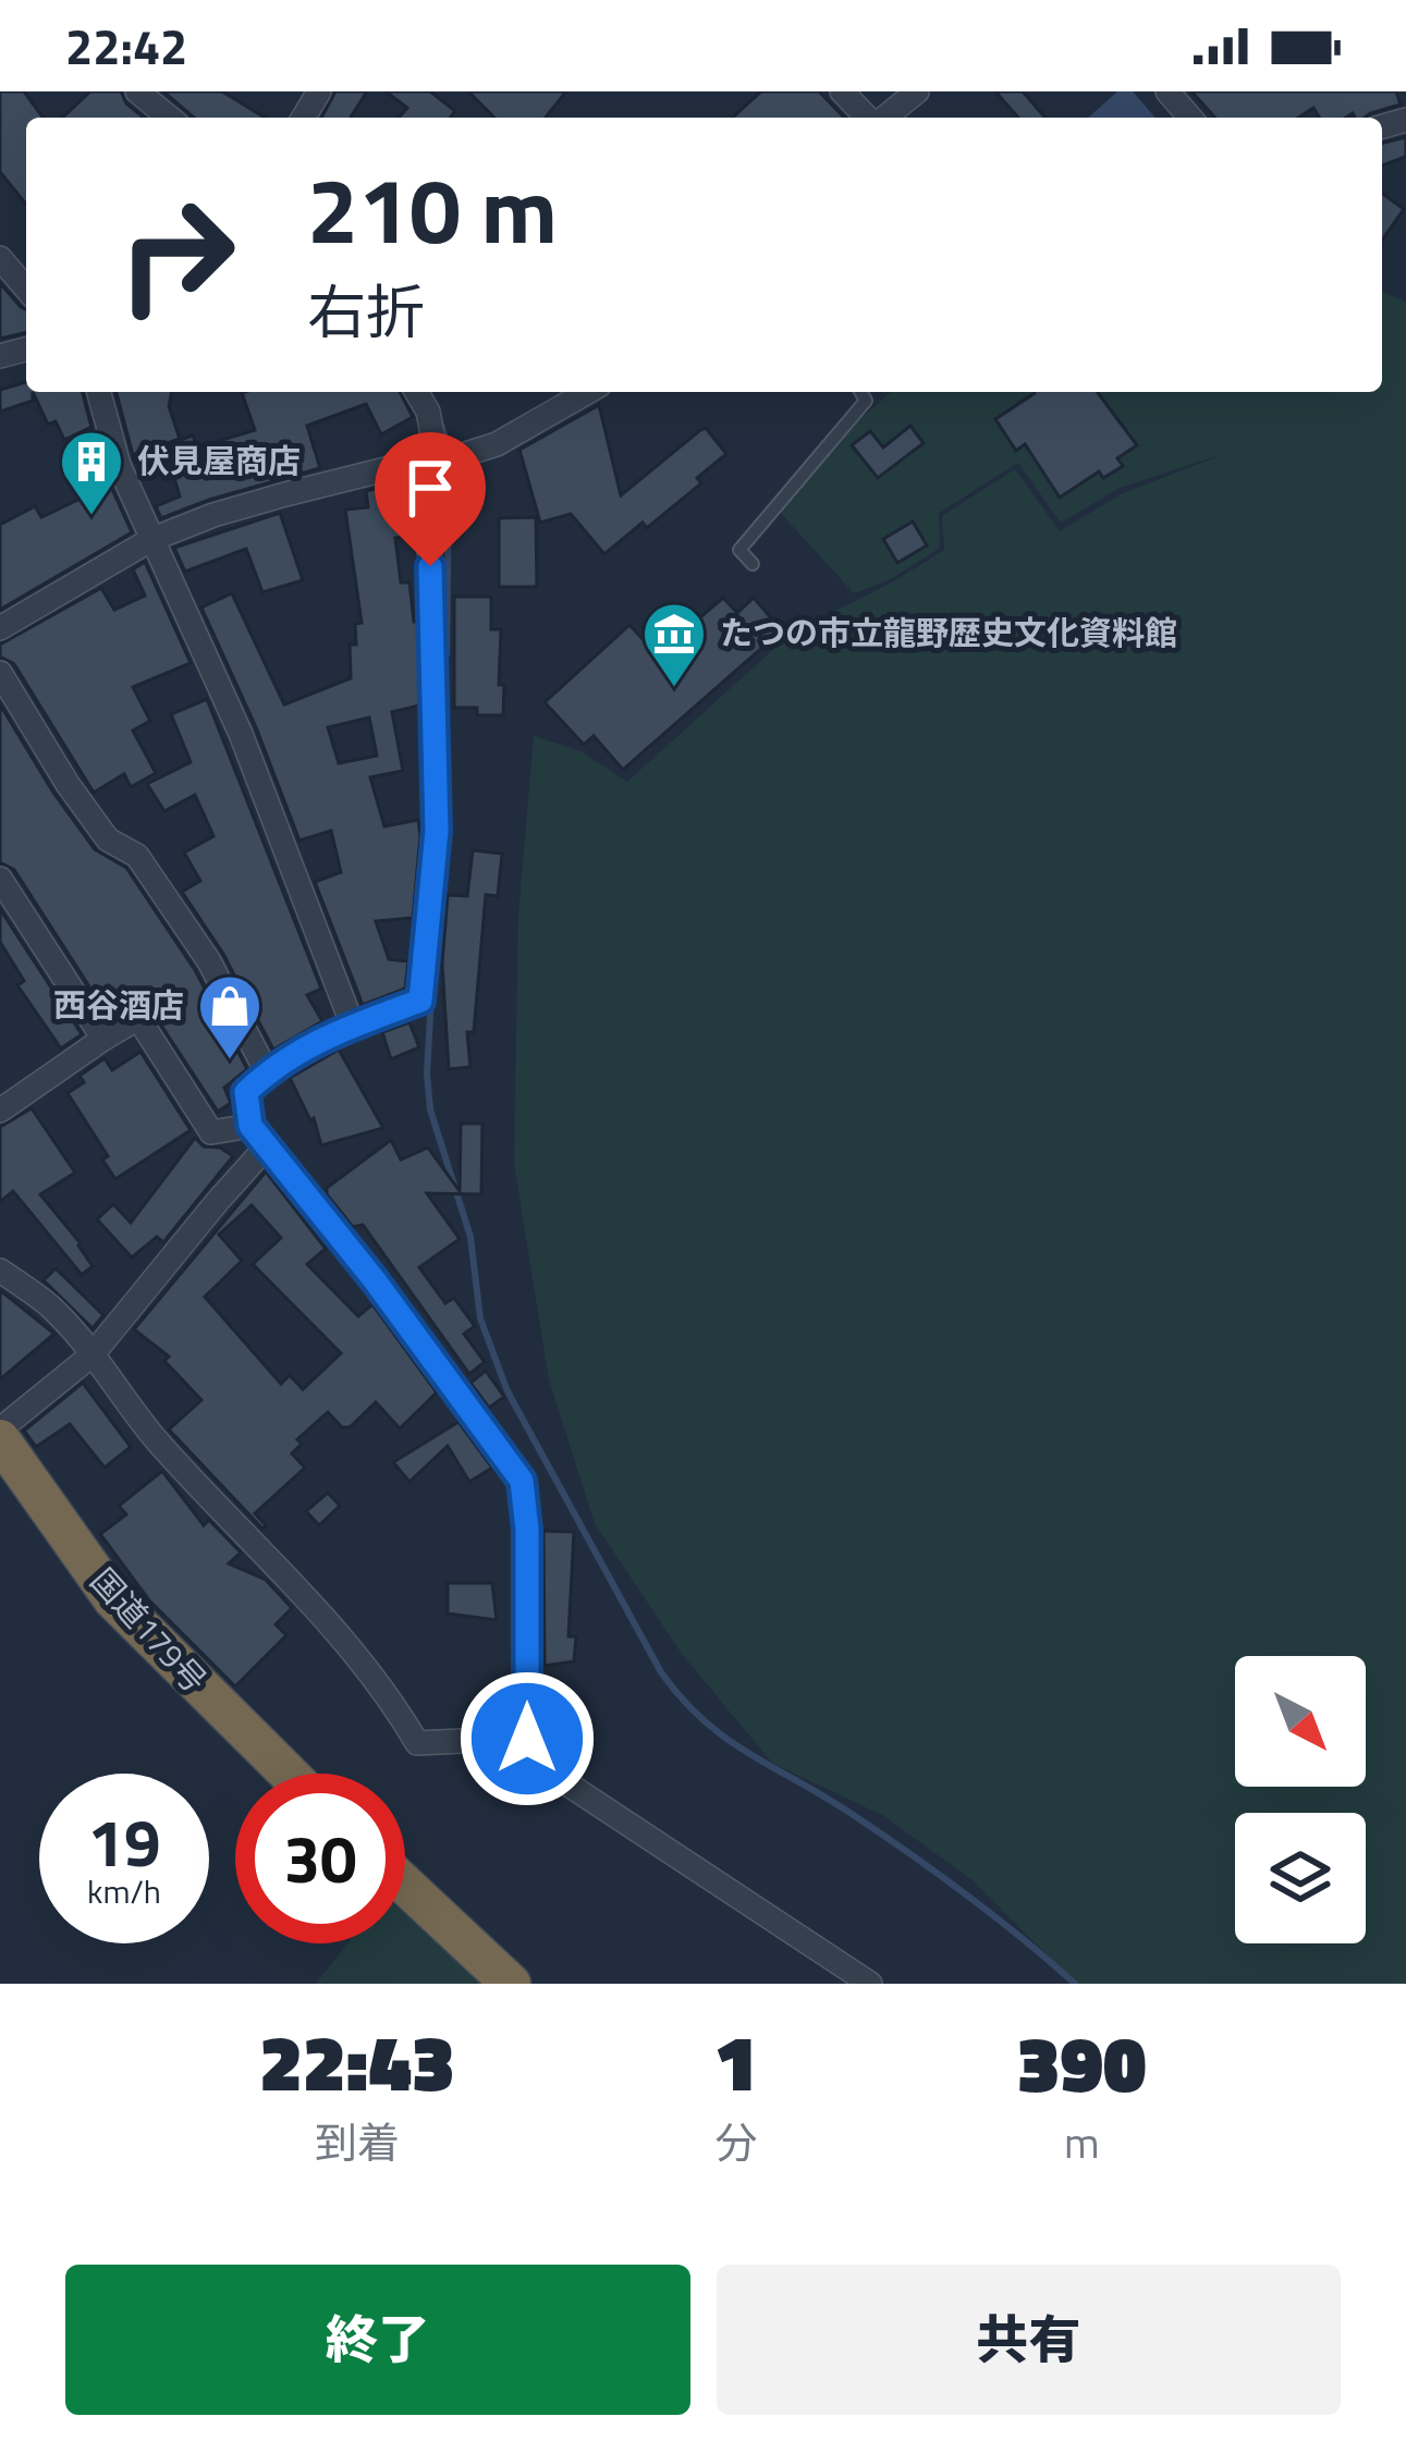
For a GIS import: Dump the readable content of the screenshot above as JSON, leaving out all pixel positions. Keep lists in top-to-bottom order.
{
  "streets": {
    "highway": ["国道179号"]
  },
  "places": {
    "building": ["伏見屋商店"],
    "museum": ["たつの市立龍野歴史文化資料館"],
    "shop": ["西谷酒店"]
  },
  "north": "bottom right",
  "page": {
    "status": "22:42",
    "turn": ["210 m", "右折"],
    "speed": "19 km/h",
    "limit": "30",
    "eta": [
      "22:43",
      "到着",
      "1",
      "分",
      "390",
      "m"
    ],
    "buttons": ["終了", "共有"]
  }
}
